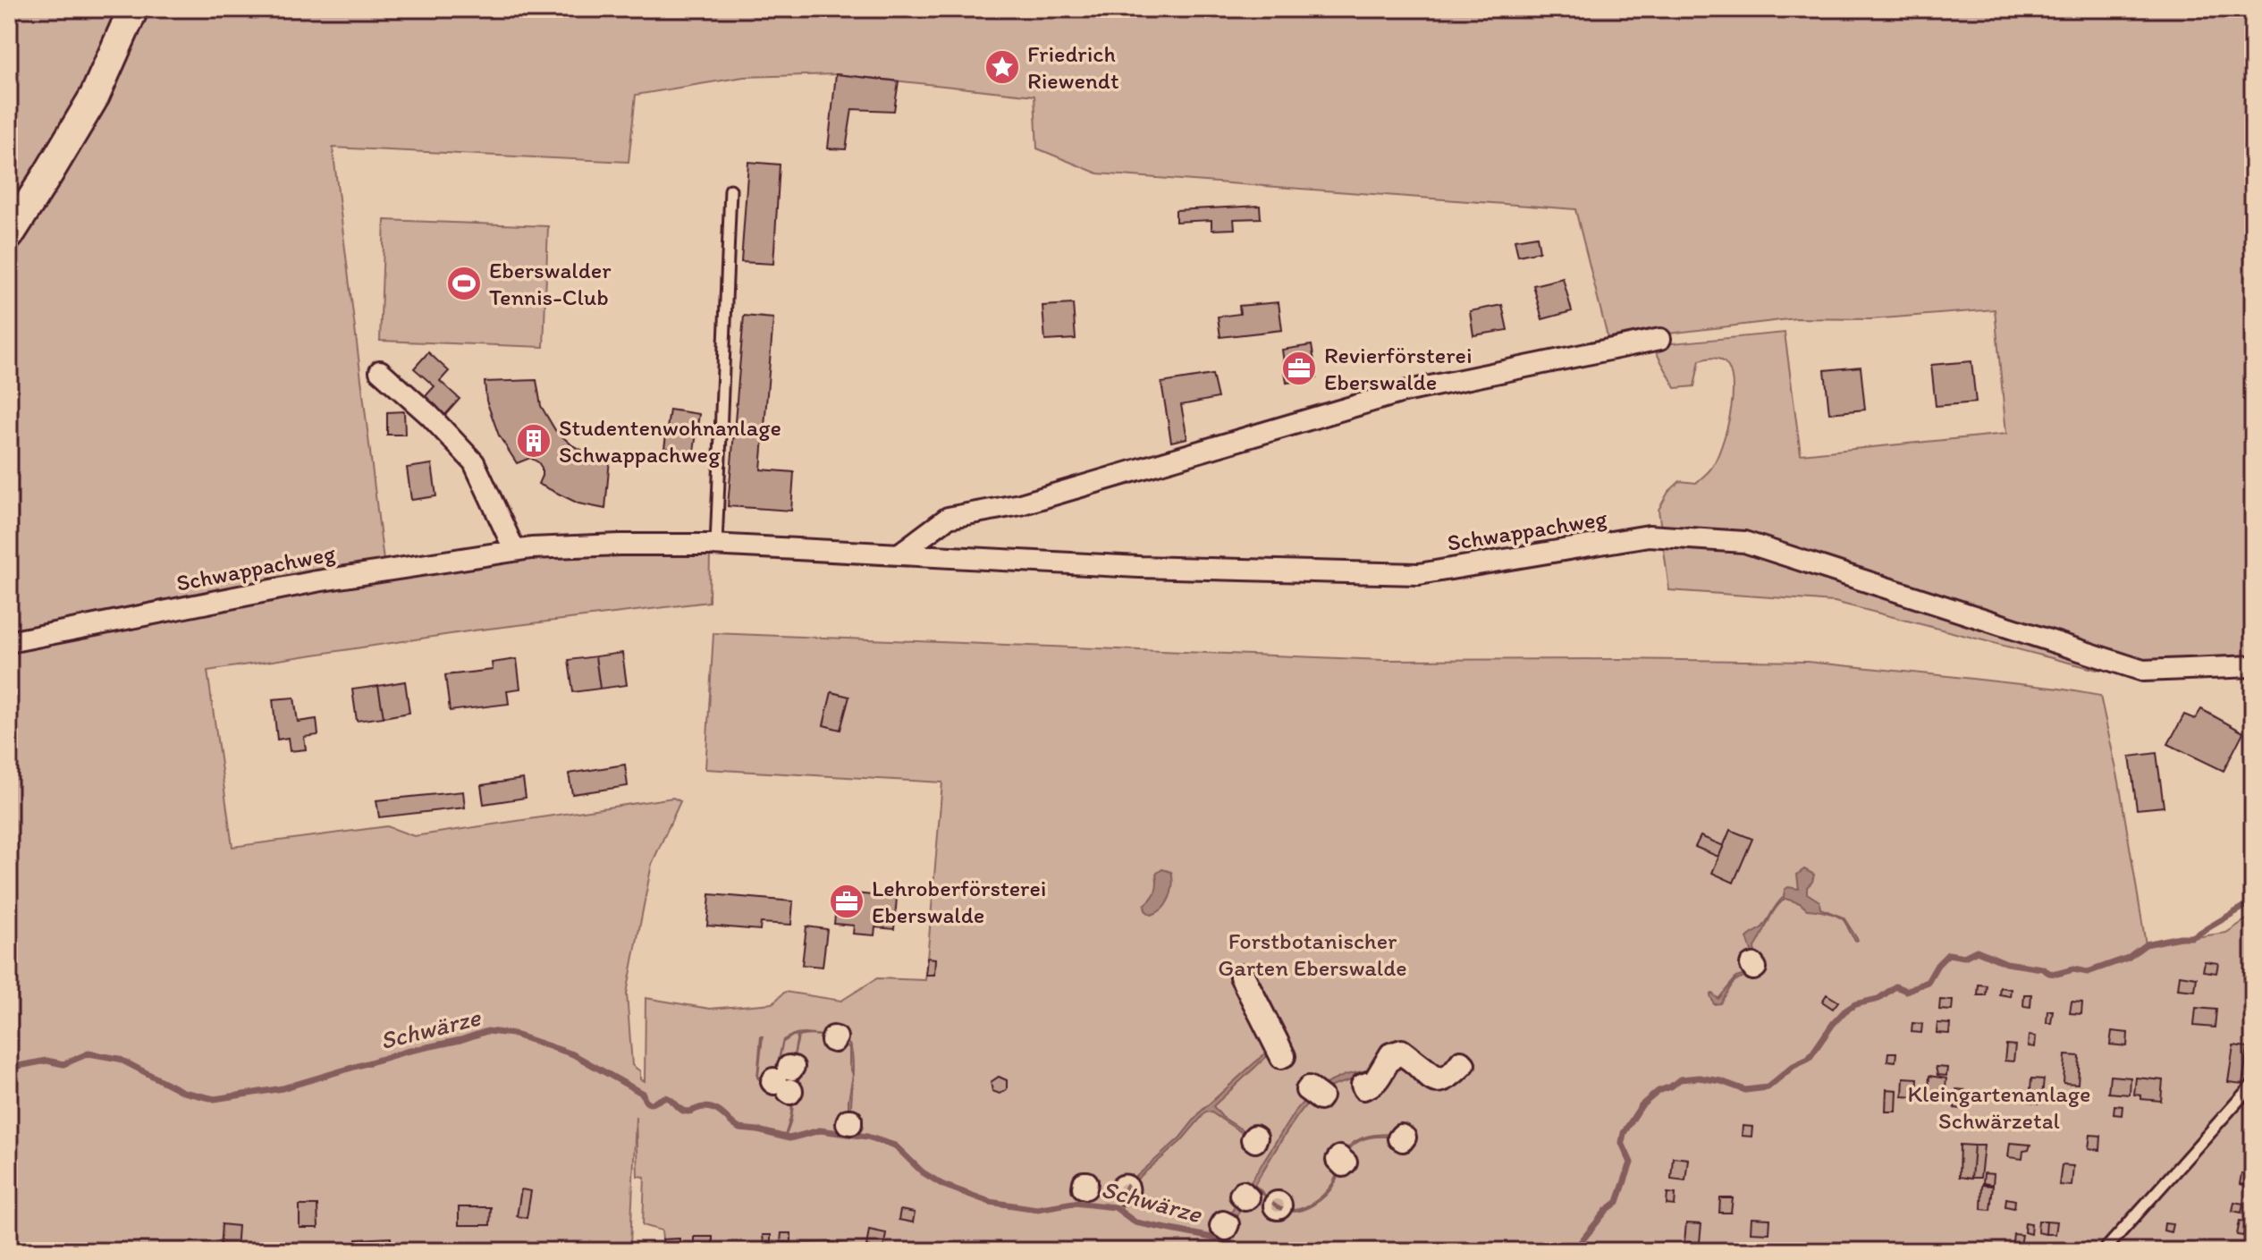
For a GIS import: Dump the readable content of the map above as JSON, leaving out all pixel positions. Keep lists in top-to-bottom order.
{
  "streets": {
    "street": ["Schwappachweg"]
  },
  "water": ["Schwärze"],
  "parks": ["Forstbotanischer Garten Eberswalde", "Kleingartenanlage Schwärzetal"],
  "places": {
    "place": ["Friedrich Riewendt"],
    "sports": ["Eberswalder Tennis-Club"],
    "office": ["Revierförsterei Eberswalde", "Lehroberförsterei Eberswalde"],
    "building": ["Studentenwohnanlage Schwappachweg"]
  }
}
